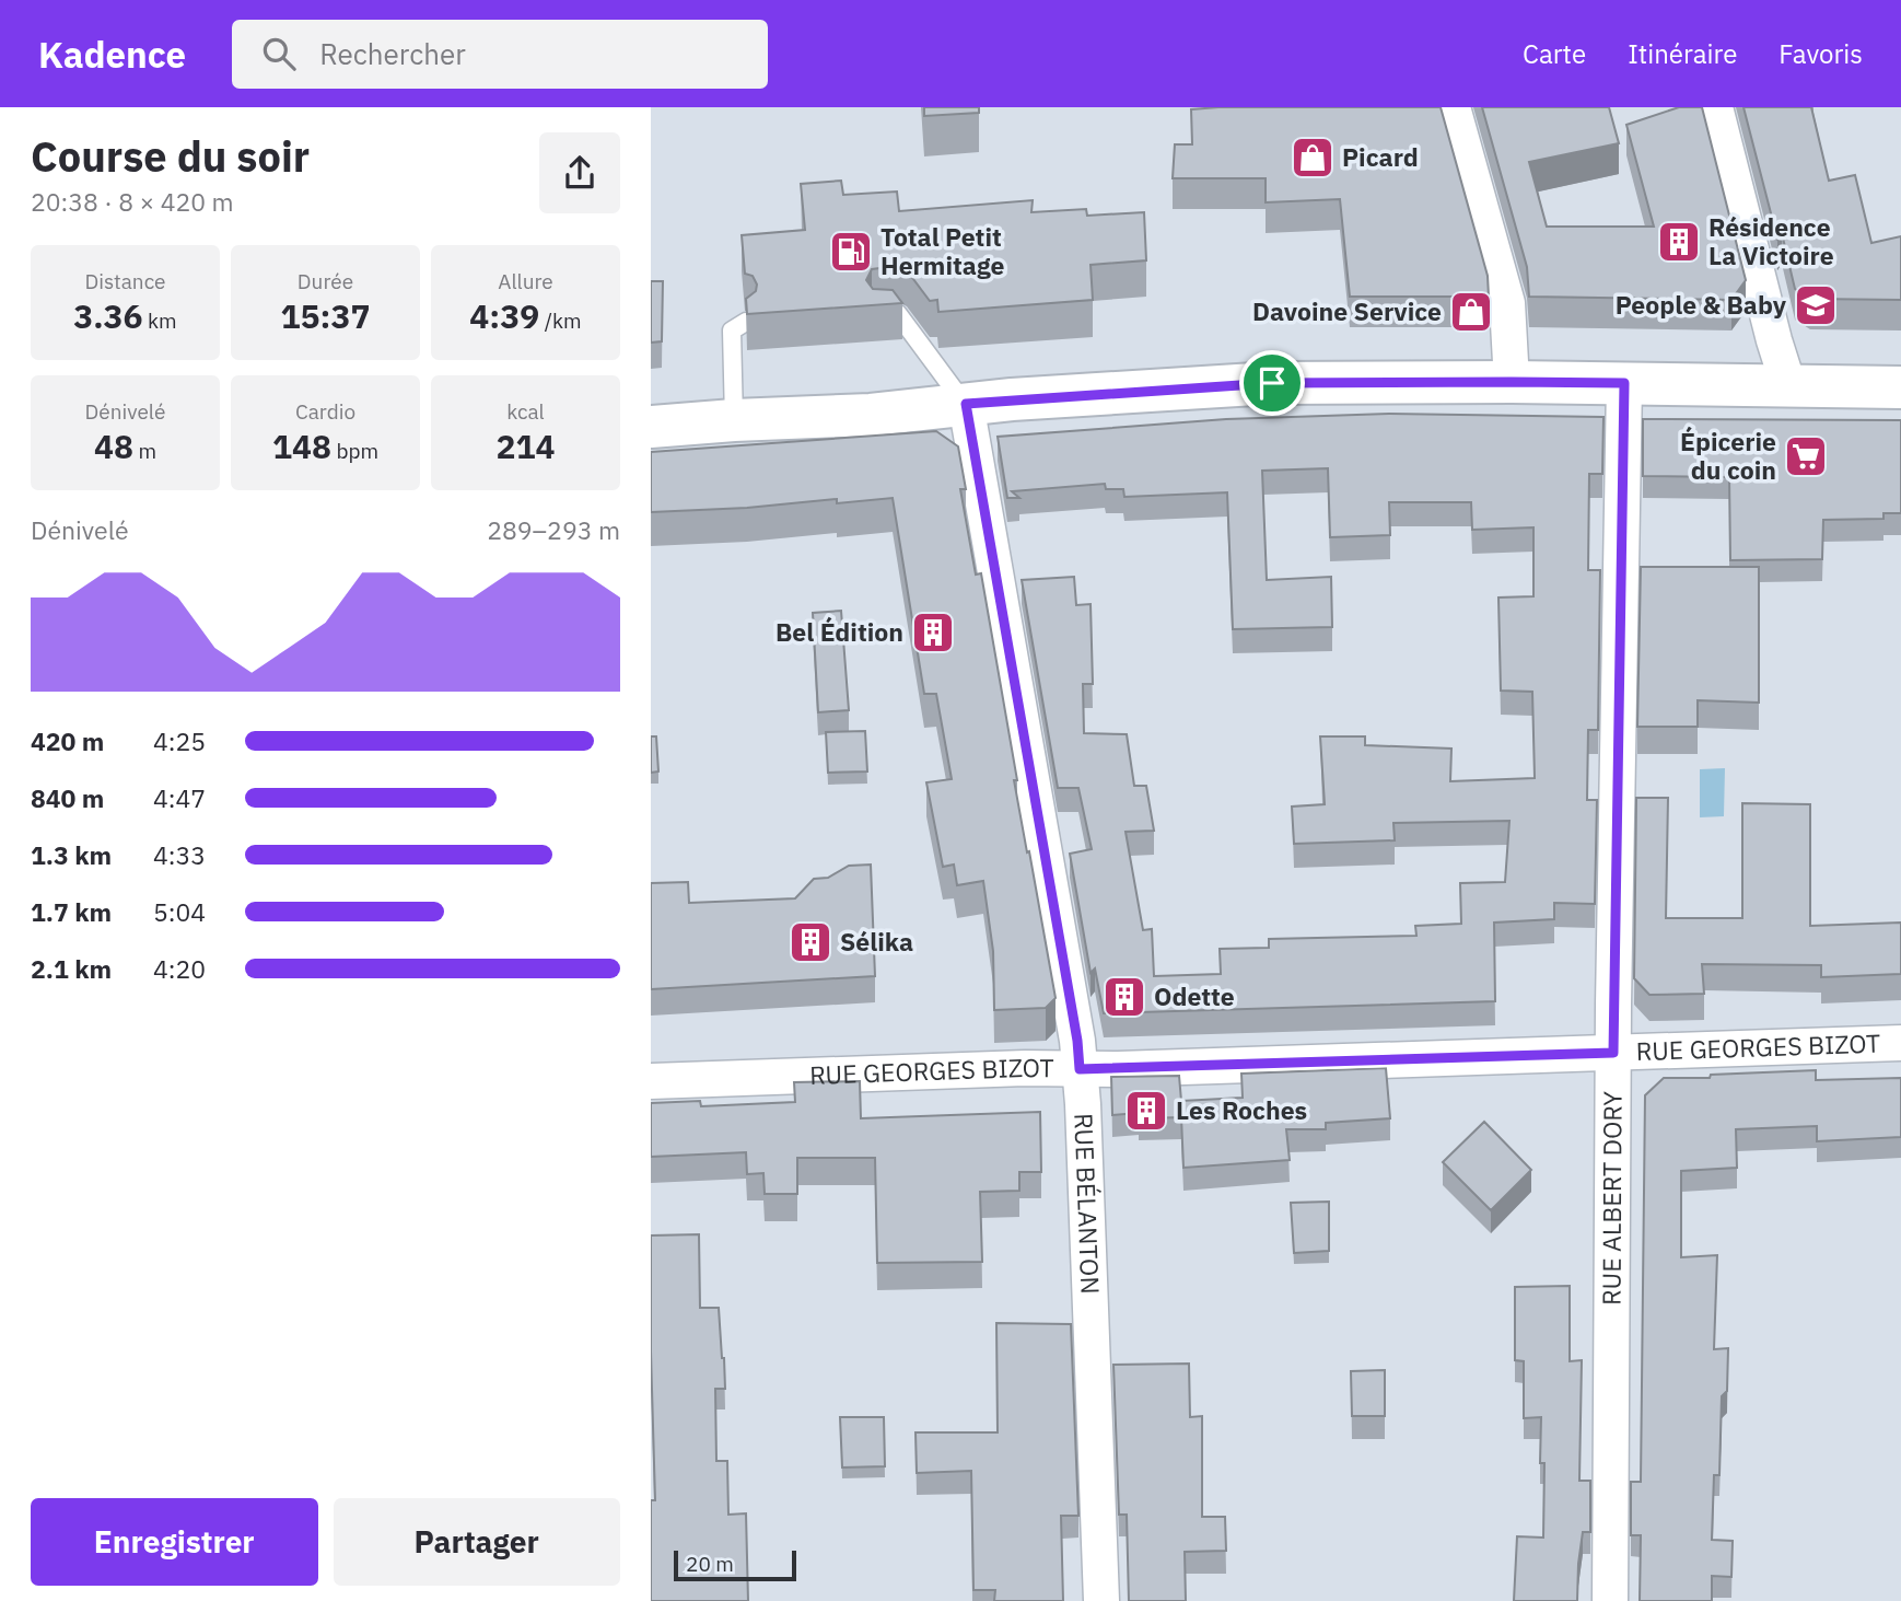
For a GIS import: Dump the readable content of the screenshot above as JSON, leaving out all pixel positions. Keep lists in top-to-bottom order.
{
  "streets": {
    "street": ["RUE GEORGES BIZOT", "RUE ALBERT DORY", "RUE BÉLANTON"]
  },
  "crossings": [
    ["RUE GEORGES BIZOT", "RUE ALBERT DORY"],
    ["RUE GEORGES BIZOT", "RUE BÉLANTON"]
  ],
  "places": {
    "shop": ["Picard", "Davoine Service"],
    "building": [
      "Résidence La Victoire",
      "Bel Édition",
      "Sélika",
      "Odette",
      "Les Roches"
    ],
    "fuel station": ["Total Petit Hermitage"],
    "school or university": ["People & Baby"],
    "supermarket": ["Épicerie du coin"]
  },
  "scale_bar": "20 m",
  "page": {
    "header": "Kadence",
    "search": "Rechercher",
    "nav": ["Carte", "Itinéraire", "Favoris"],
    "heading": ["Course du soir", "20:38 · 8 × 420 m"],
    "stats": [
      ["Distance", "3.36 km"],
      ["Durée", "15:37"],
      ["Allure", "4:39 /km"],
      ["Dénivelé", "48 m"],
      ["Cardio", "148 bpm"],
      ["kcal", "214"]
    ],
    "chart": ["Dénivelé", "289–293 m"],
    "list": [
      {
        "name": "420 m",
        "note": "4:25"
      },
      {
        "name": "840 m",
        "note": "4:47"
      },
      {
        "name": "1.3 km",
        "note": "4:33"
      },
      {
        "name": "1.7 km",
        "note": "5:04"
      },
      {
        "name": "2.1 km",
        "note": "4:20"
      }
    ],
    "buttons": ["Enregistrer", "Partager"],
    "scale": "20 m"
  }
}
